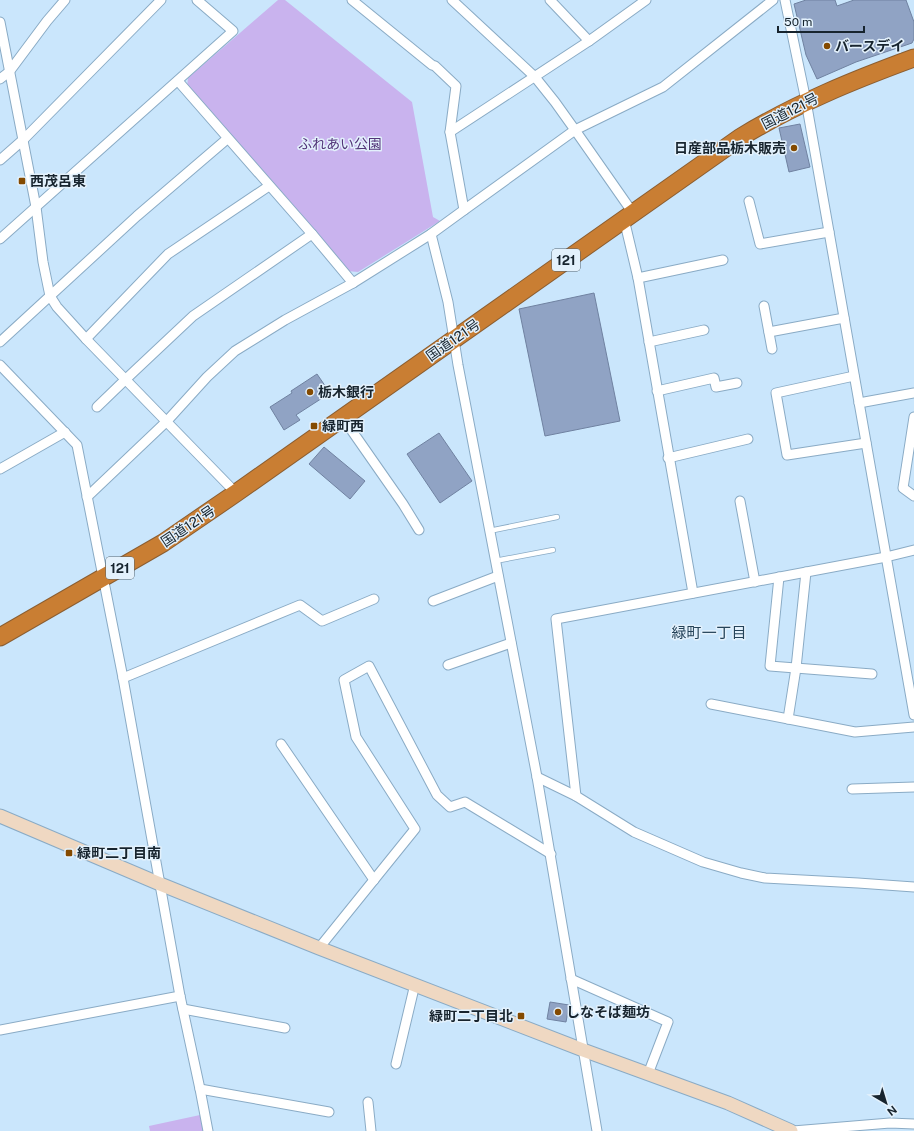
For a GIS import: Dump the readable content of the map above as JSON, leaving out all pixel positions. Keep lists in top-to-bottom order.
{
  "streets": {
    "highway": ["国道121号", "121"]
  },
  "districts": ["緑町一丁目"],
  "parks": ["ふれあい公園"],
  "places": {
    "other": [
      "バースデイ",
      "日産部品栃木販売",
      "栃木銀行",
      "しなそば麺坊"
    ],
    "transit": [
      "西茂呂東",
      "緑町西",
      "緑町二丁目南",
      "緑町二丁目北"
    ]
  },
  "scale_bar": "50 m",
  "north": "bottom right"
}
